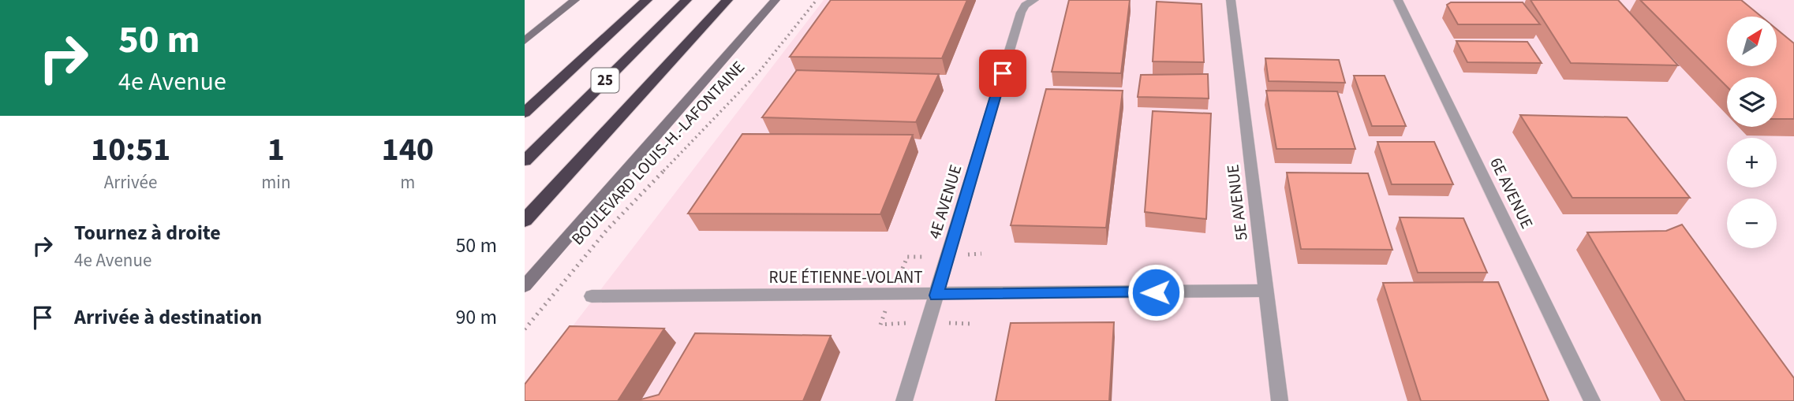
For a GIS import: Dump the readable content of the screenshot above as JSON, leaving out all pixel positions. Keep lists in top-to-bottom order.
{
  "streets": {
    "highway": ["25"],
    "main road": ["BOULEVARD LOUIS-H.-LAFONTAINE"],
    "street": [
      "6E AVENUE",
      "4E AVENUE",
      "5E AVENUE",
      "RUE ÉTIENNE-VOLANT"
    ]
  },
  "crossings": [
    ["4E AVENUE", "RUE ÉTIENNE-VOLANT"],
    ["5E AVENUE", "RUE ÉTIENNE-VOLANT"]
  ],
  "north": "top right",
  "page": {
    "turn": ["50 m", "4e Avenue"],
    "map_buttons": ["+", "−"],
    "eta": [
      "10:51",
      "Arrivée",
      "1",
      "min",
      "140",
      "m"
    ],
    "list": [
      {
        "name": "Tournez à droite",
        "note": "4e Avenue",
        "value": "50 m"
      },
      {
        "name": "Arrivée à destination",
        "value": "90 m"
      }
    ]
  }
}
